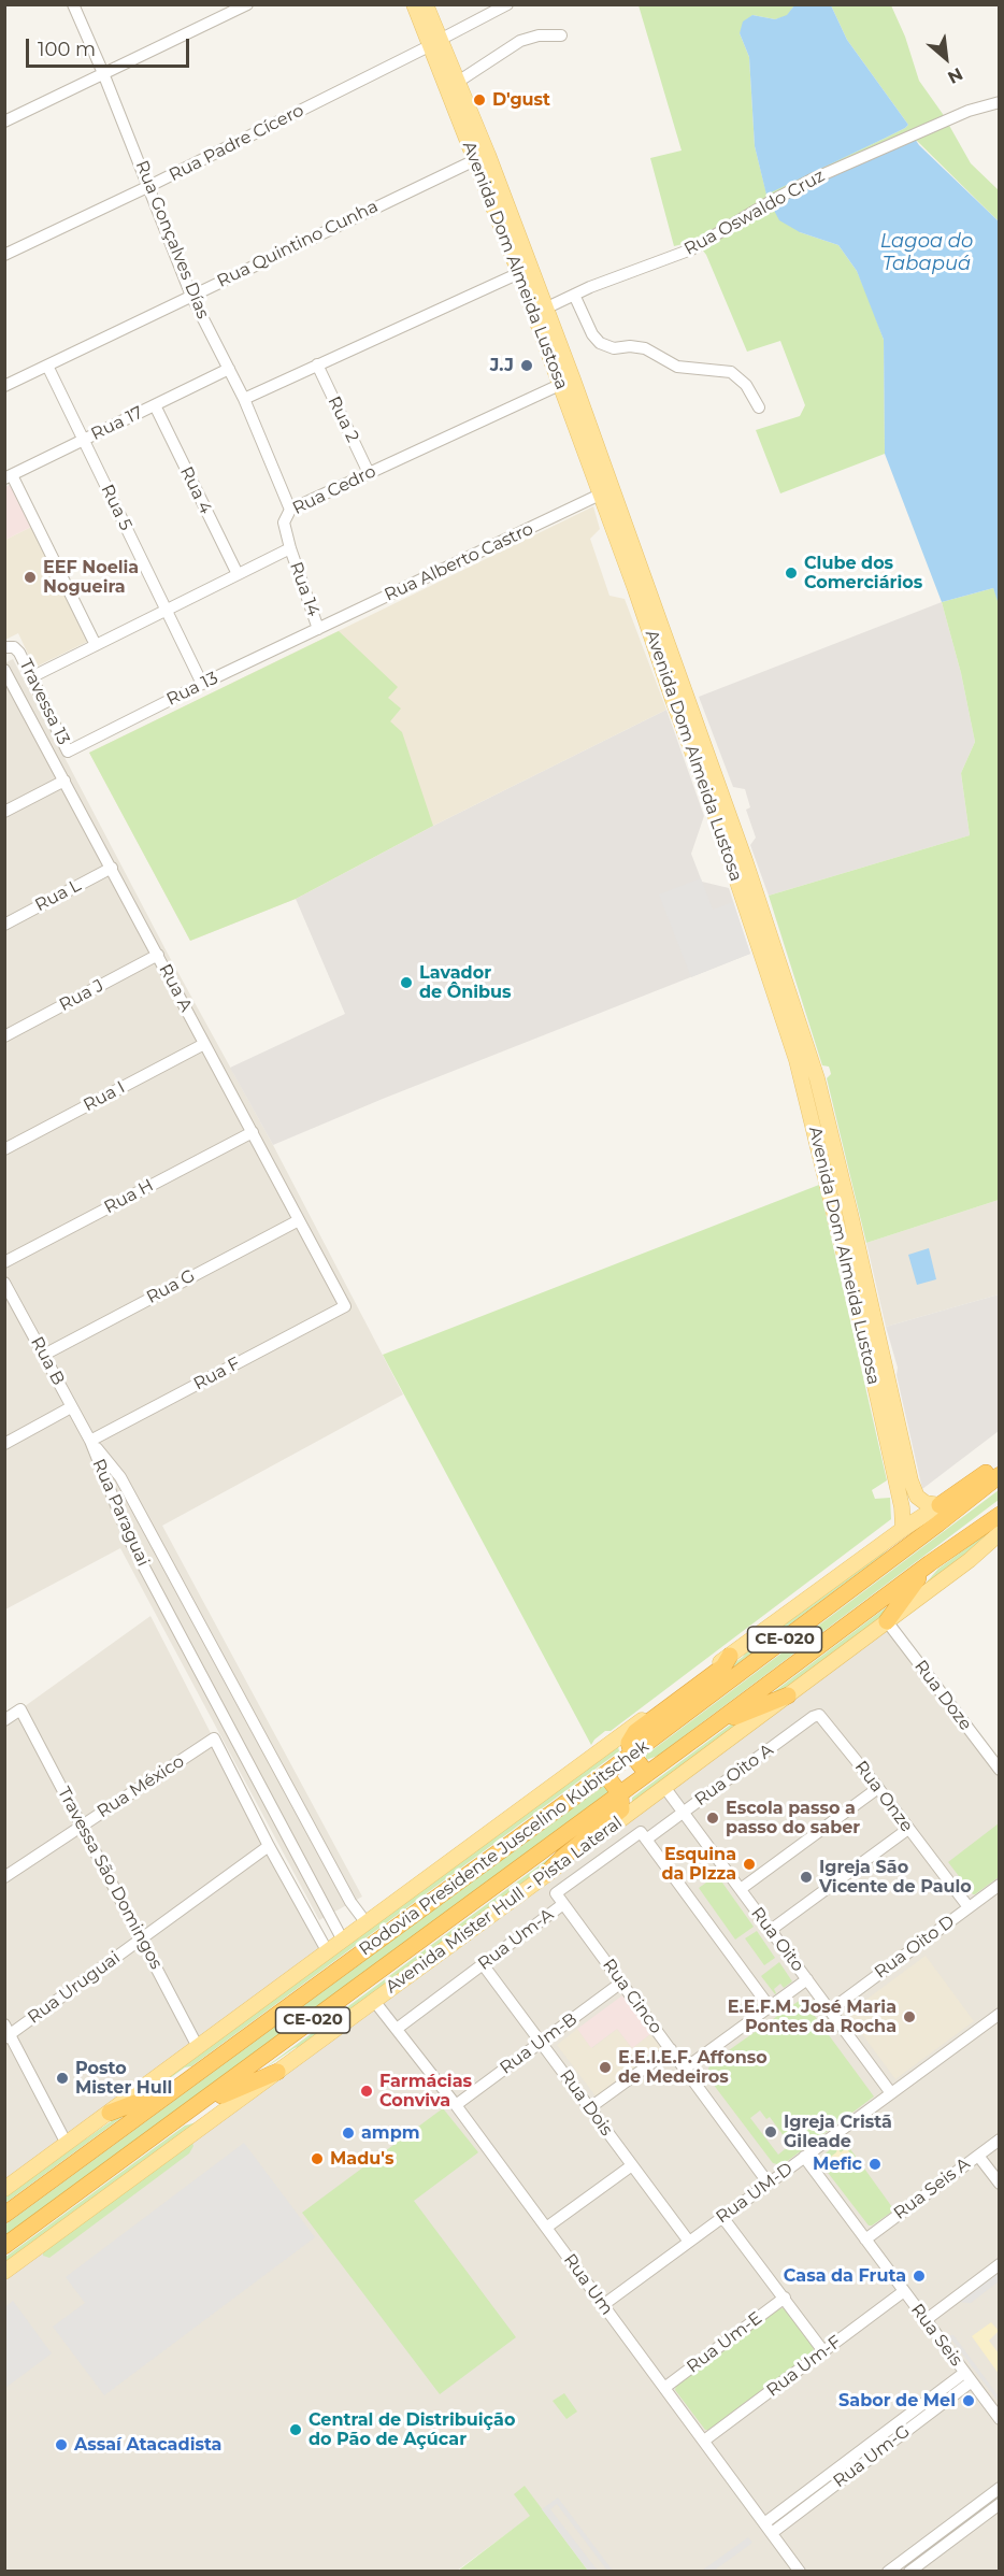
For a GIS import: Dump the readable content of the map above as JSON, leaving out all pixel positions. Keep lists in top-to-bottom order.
{
  "streets": {
    "highway": ["CE-020", "Rodovia Presidente Juscelino Kubitschek"],
    "main road": ["Avenida Dom Almeida Lustosa", "Avenida Mister Hull - Pista Lateral"],
    "street": [
      "Rua Padre Cícero",
      "Rua Oswaldo Cruz",
      "Rua Gonçalves Días",
      "Rua Quintino Cunha",
      "Rua 2",
      "Rua 17",
      "Rua 4",
      "Rua Cedro",
      "Rua 5",
      "Rua Alberto Castro",
      "Rua 14",
      "Rua 13",
      "Travessa 13",
      "Rua L",
      "Rua A",
      "Rua J",
      "Rua I",
      "Rua H",
      "Rua G",
      "Rua B",
      "Rua F",
      "Rua Paraguai",
      "Rua Doze",
      "Rua Oito A",
      "Rua México",
      "Rua Onze",
      "Travessa São Domingos",
      "Rua Um-A",
      "Rua Oito",
      "Rua Oito D",
      "Rua Uruguai",
      "Rua Cinco",
      "Rua Um-B",
      "Rua Dois",
      "Rua Seis A",
      "Rua UM-D",
      "Rua Um",
      "Rua Seis",
      "Rua Um-E",
      "Rua Um-F",
      "Rua Um-G"
    ]
  },
  "crossings": [
    ["Rua Padre Cícero", "Rua Gonçalves Días"],
    ["Rua Padre Cícero", "Avenida Dom Almeida Lustosa"],
    ["Rua Oswaldo Cruz", "Avenida Dom Almeida Lustosa"],
    ["Rua Gonçalves Días", "Rua Quintino Cunha"],
    ["Rua Gonçalves Días", "Rua 17"],
    ["Rua Gonçalves Días", "Rua Cedro"],
    ["Rua Quintino Cunha", "Avenida Dom Almeida Lustosa"],
    ["Rua Quintino Cunha", "Rua 5"],
    ["Avenida Dom Almeida Lustosa", "Rua Cedro"],
    ["Avenida Dom Almeida Lustosa", "Rua Alberto Castro"],
    ["Rua 2", "Rua Cedro"],
    ["Rua 17", "Rua 4"],
    ["Rua 17", "Rua 5"],
    ["Rua Cedro", "Rua 14"],
    ["Rua 5", "Rua 13"],
    ["Rua Alberto Castro", "Rua 14"],
    ["Rua Alberto Castro", "Rua 13"],
    ["Rua 14", "Rua 13"],
    ["Rua 13", "Travessa 13"],
    ["Rua L", "Rua A"],
    ["Rua A", "Rua J"],
    ["Rua A", "Rua I"],
    ["Rua A", "Rua H"],
    ["Rua A", "Rua G"],
    ["Rua A", "Rua F"],
    ["Rua G", "Rua B"],
    ["Rua B", "Rua F"],
    ["Rua B", "Rua Paraguai"],
    ["Rua F", "Rua Paraguai"],
    ["Rua Doze", "Avenida Mister Hull - Pista Lateral"],
    ["Rua Oito A", "Rua Onze"],
    ["Rua Oito A", "Rua Um-A"],
    ["Rua Oito A", "Rua Oito"],
    ["Rua México", "Travessa São Domingos"],
    ["Rua México", "Rua Uruguai"],
    ["Rua Onze", "Rua Oito D"],
    ["Travessa São Domingos", "Rua Uruguai"],
    ["Avenida Mister Hull - Pista Lateral", "Rua Oito"],
    ["Avenida Mister Hull - Pista Lateral", "Rua Um"],
    ["Rua Um-A", "Rua Cinco"],
    ["Rua Um-A", "Rua Dois"],
    ["Rua Um-A", "Rua Um"],
    ["Rua Oito", "Rua Oito D"],
    ["Rua Oito", "Rua UM-D"],
    ["Rua Cinco", "Rua Um-B"],
    ["Rua Cinco", "Rua UM-D"],
    ["Rua Um-B", "Rua Dois"],
    ["Rua Um-B", "Rua Um"],
    ["Rua Dois", "Rua UM-D"],
    ["Rua Seis A", "Rua Seis"],
    ["Rua UM-D", "Rua Um"],
    ["Rua UM-D", "Rua Seis"],
    ["Rua Um", "Rua Um-E"],
    ["Rua Um", "Rua Um-F"],
    ["Rua Um", "Rua Um-G"],
    ["Rua Seis", "Rua Um-F"],
    ["Rua Seis", "Rua Um-G"]
  ],
  "water": ["Lagoa do Tabapuá"],
  "places": [
    "D'gust",
    "J.J",
    "Clube dos Comerciários",
    "EEF Noelia Nogueira",
    "Lavador de Ônibus",
    "Escola passo a passo do saber",
    "Esquina da PIzza",
    "Igreja São Vicente de Paulo",
    "E.E.F.M. José Maria Pontes da Rocha",
    "E.E.I.E.F. Affonso de Medeiros",
    "Posto Mister Hull",
    "Farmácias Conviva",
    "Igreja Cristã Gileade",
    "ampm",
    "Madu's",
    "Mefic",
    "Casa da Fruta",
    "Sabor de Mel",
    "Central de Distribuição do Pão de Açúcar",
    "Assaí Atacadista"
  ],
  "scale_bar": "100 m",
  "north": "bottom right"
}
